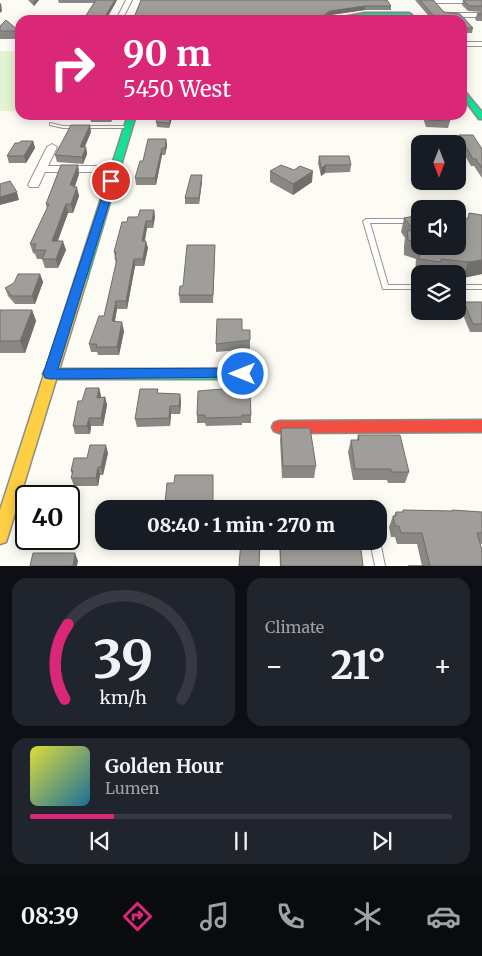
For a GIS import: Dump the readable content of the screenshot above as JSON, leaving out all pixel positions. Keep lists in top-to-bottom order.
{
  "north": "bottom",
  "page": {
    "turn": ["90 m", "5450 West"],
    "limit": "40",
    "trip": "08:40 · 1 min · 270 m",
    "tile": "Climate",
    "heat": ["−", "21°", "+"],
    "song": ["Golden Hour", "Lumen"],
    "tabs": "08:39",
    "gauge": ["39", "km/h"]
  }
}
